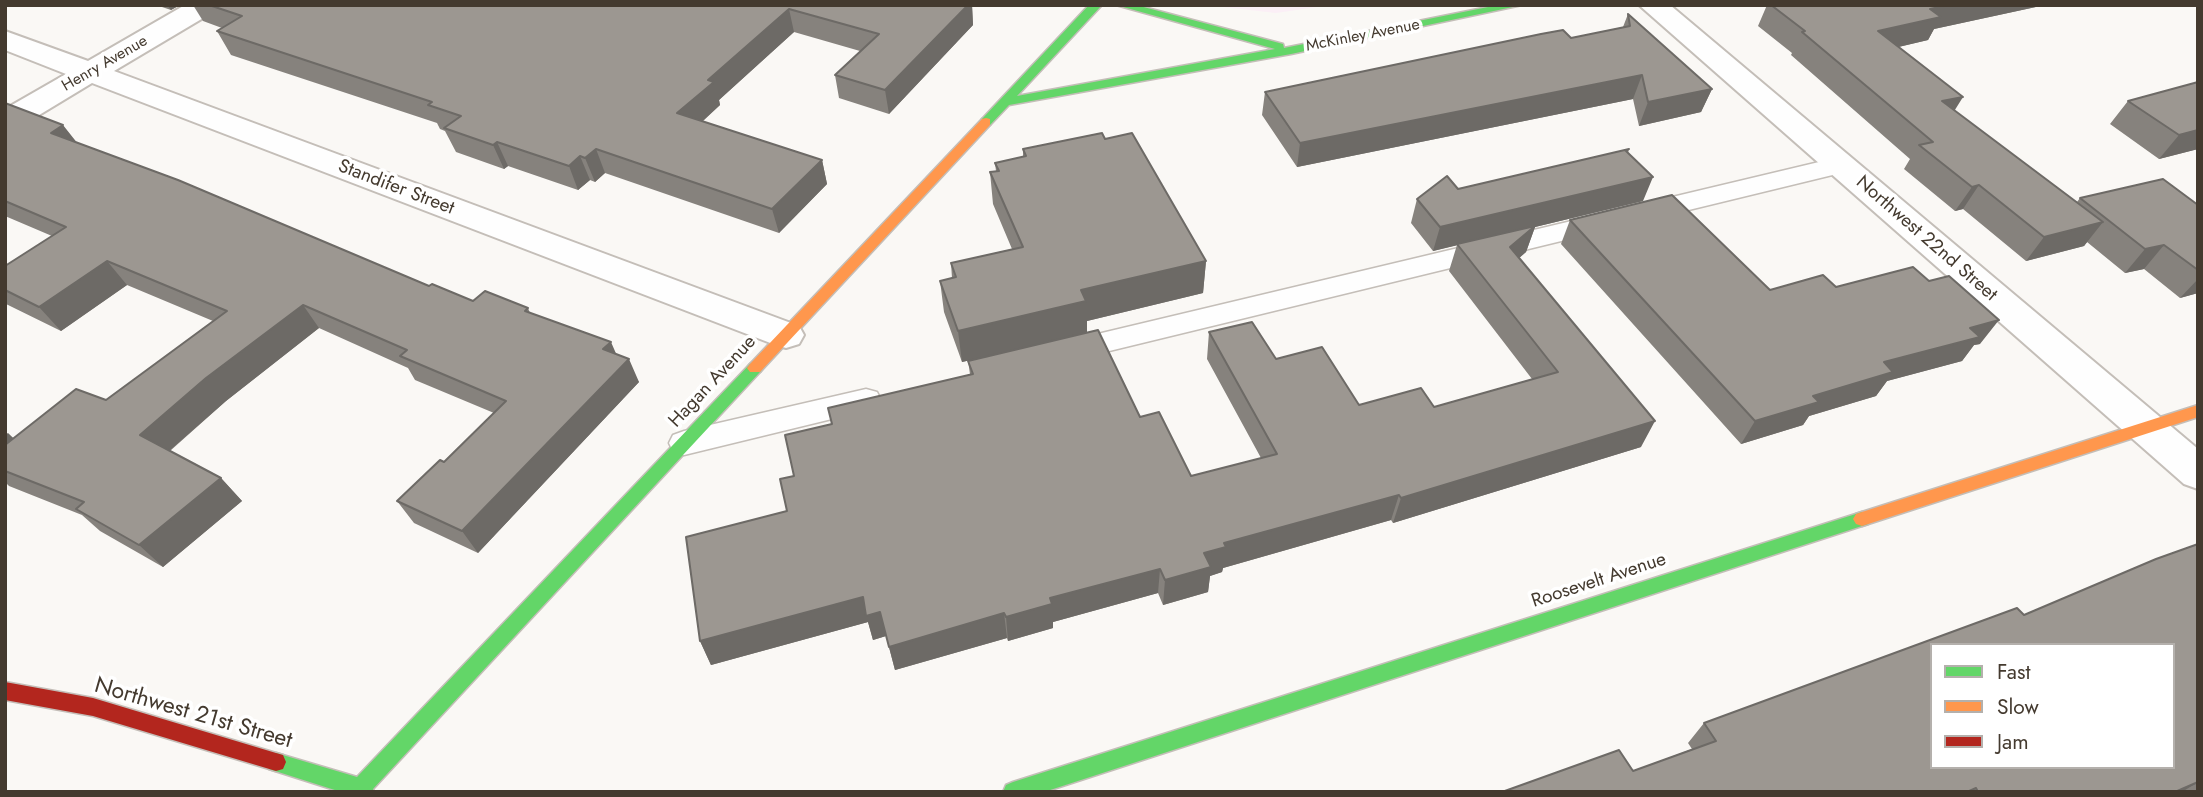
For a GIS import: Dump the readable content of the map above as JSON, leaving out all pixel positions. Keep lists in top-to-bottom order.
{
  "streets": {
    "street": [
      "McKinley Avenue",
      "Henry Avenue",
      "Standifer Street",
      "Northwest 22nd Street",
      "Hagan Avenue",
      "Roosevelt Avenue",
      "Northwest 21st Street"
    ]
  },
  "crossings": [
    ["McKinley Avenue", "Hagan Avenue"],
    ["Henry Avenue", "Standifer Street"],
    ["Standifer Street", "Hagan Avenue"],
    ["Northwest 22nd Street", "Roosevelt Avenue"],
    ["Hagan Avenue", "Northwest 21st Street"]
  ],
  "legend": ["Fast", "Slow", "Jam"]
}
